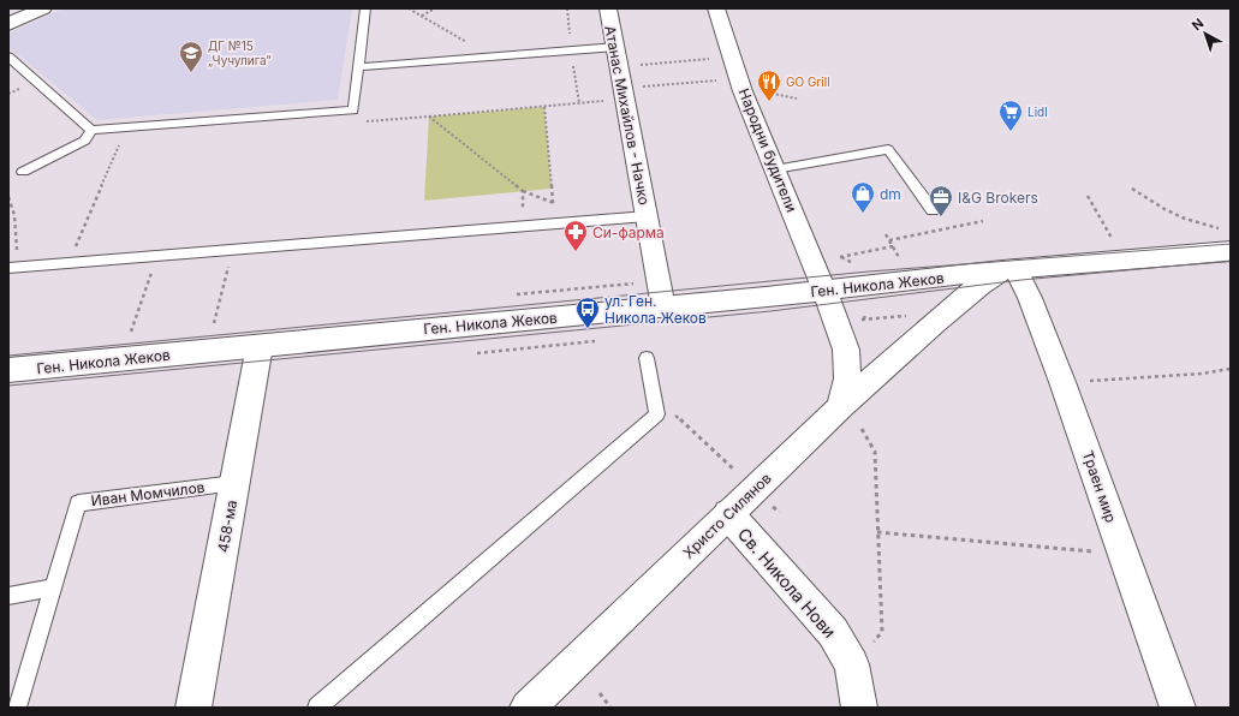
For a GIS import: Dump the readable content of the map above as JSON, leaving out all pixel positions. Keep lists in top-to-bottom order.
{
  "streets": {
    "street": [
      "Атанас Михайлов - Начко",
      "Народни будители",
      "Ген. Никола Жеков",
      "Траен мир",
      "Христо Силянов",
      "458-ма",
      "Св. Никола Нови"
    ],
    "lane": ["Иван Момчилов"]
  },
  "crossings": [
    ["Атанас Михайлов - Начко", "Ген. Никола Жеков"],
    ["Народни будители", "Ген. Никола Жеков"],
    ["Ген. Никола Жеков", "Траен мир"],
    ["Ген. Никола Жеков", "Христо Силянов"],
    ["Ген. Никола Жеков", "458-ма"],
    ["Траен мир", "Христо Силянов"],
    ["Иван Момчилов", "458-ма"],
    ["Христо Силянов", "Св. Никола Нови"]
  ],
  "places": {
    "school or university": ["ДГ №15 „Чучулига“"],
    "restaurant": ["GO Grill"],
    "supermarket": ["Lidl"],
    "shop": ["dm"],
    "office": ["I&G Brokers"],
    "pharmacy": ["Си-фарма"],
    "bus stop": ["ул. Ген. Никола Жеков"]
  },
  "north": "top left"
}
